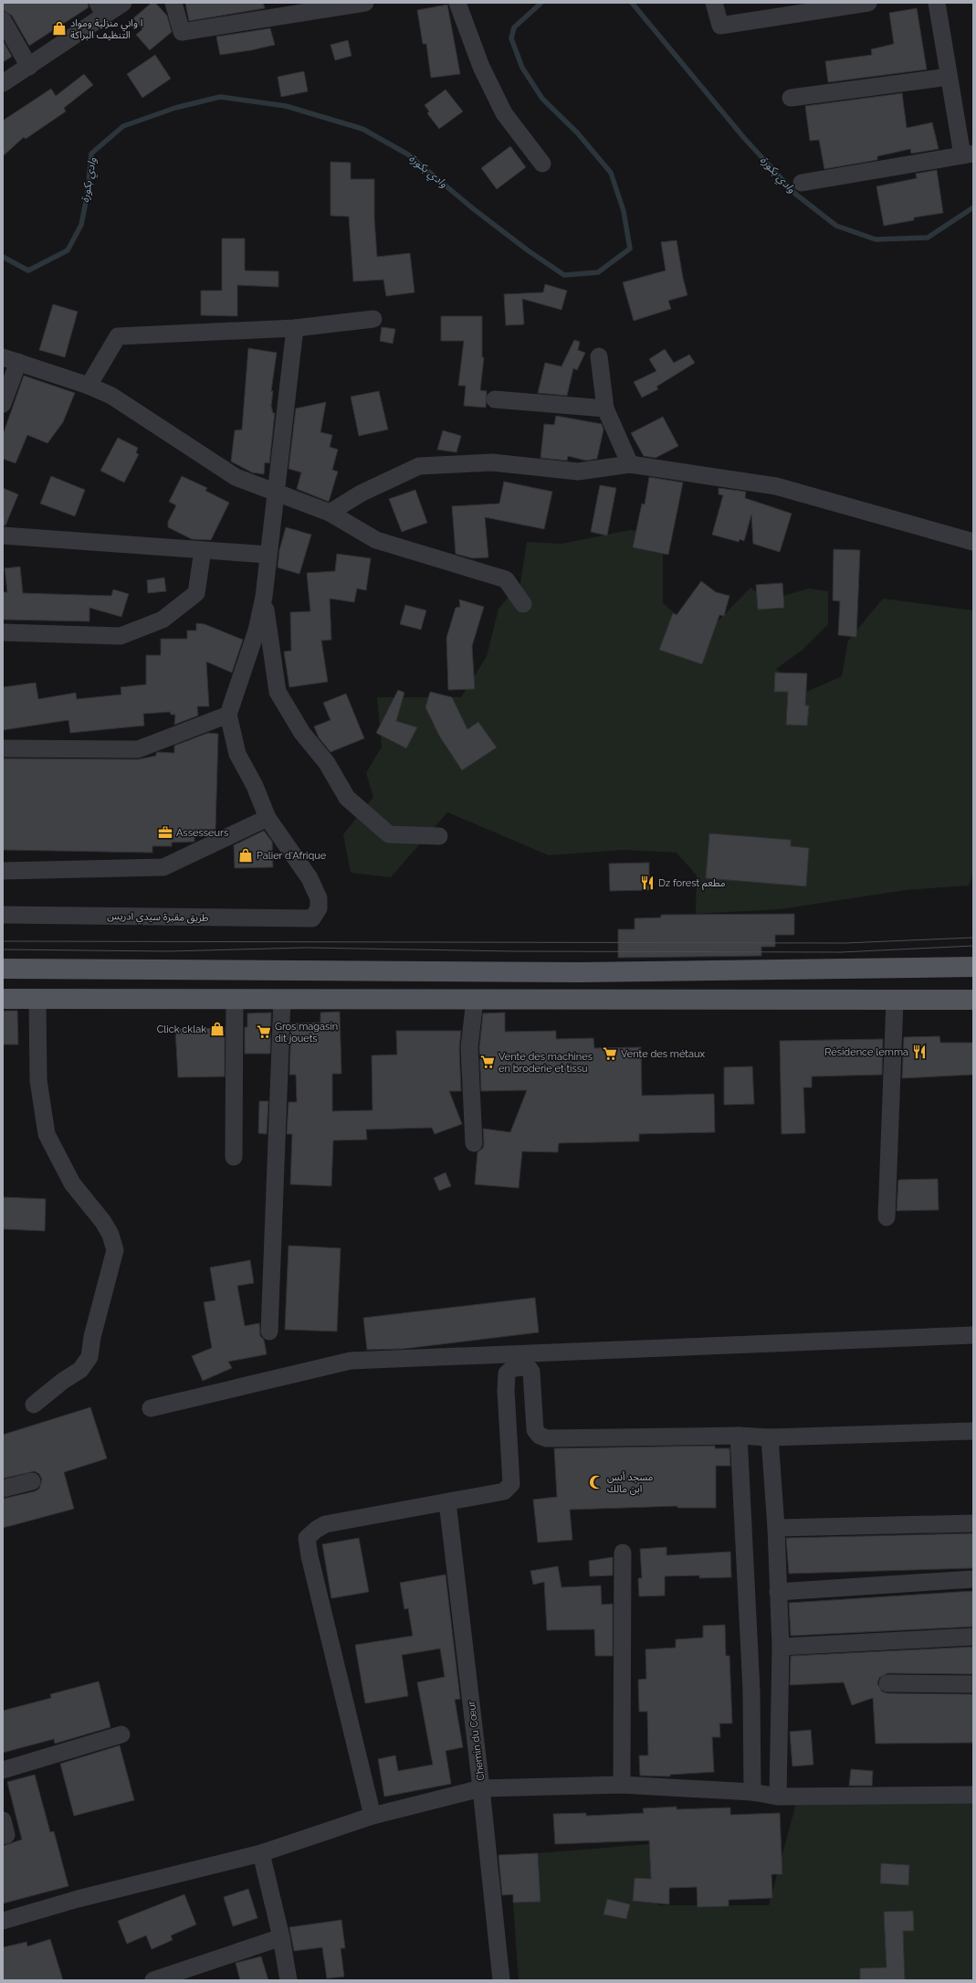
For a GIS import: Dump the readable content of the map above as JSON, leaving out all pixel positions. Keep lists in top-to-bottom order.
{
  "streets": {
    "street": ["طريق مقبرة سيدي ادريس", "Chemin du Cœur"]
  },
  "water": ["وادي بكورة"],
  "places": {
    "shop": ["ا واني منزلية ومواد التنظيف البراكة", "Palier d'Afrique", "Click cklak"],
    "office": ["Assesseurs"],
    "restaurant": ["Dz forest مطعم", "Résidence lemma"],
    "supermarket": ["Gros magasin dit jouets", "Vente des métaux", "Vente des machines en broderie et tissu"],
    "mosque": ["مسجد أنس ابن مالك"]
  }
}
